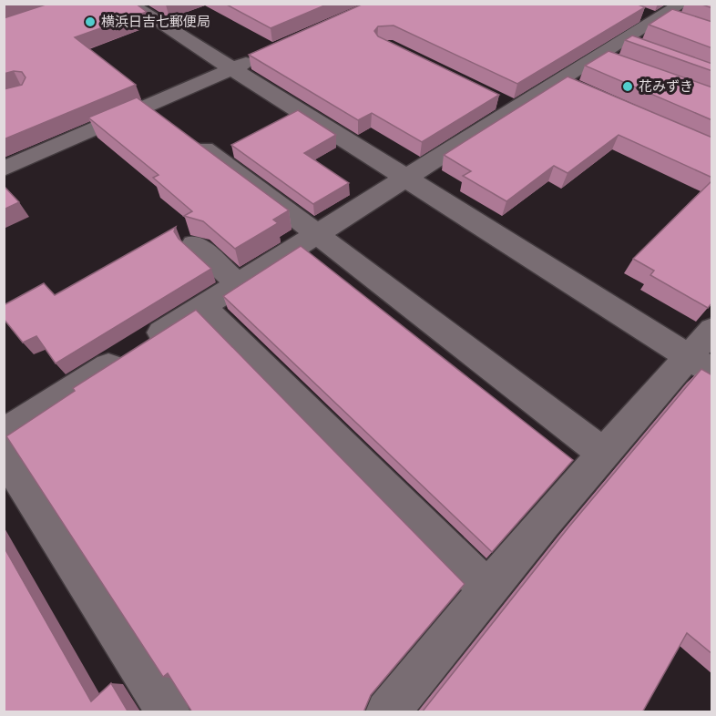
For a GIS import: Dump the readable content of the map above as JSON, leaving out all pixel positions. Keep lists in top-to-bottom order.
{
  "places": ["横浜日吉七郵便局", "花みずき"]
}
